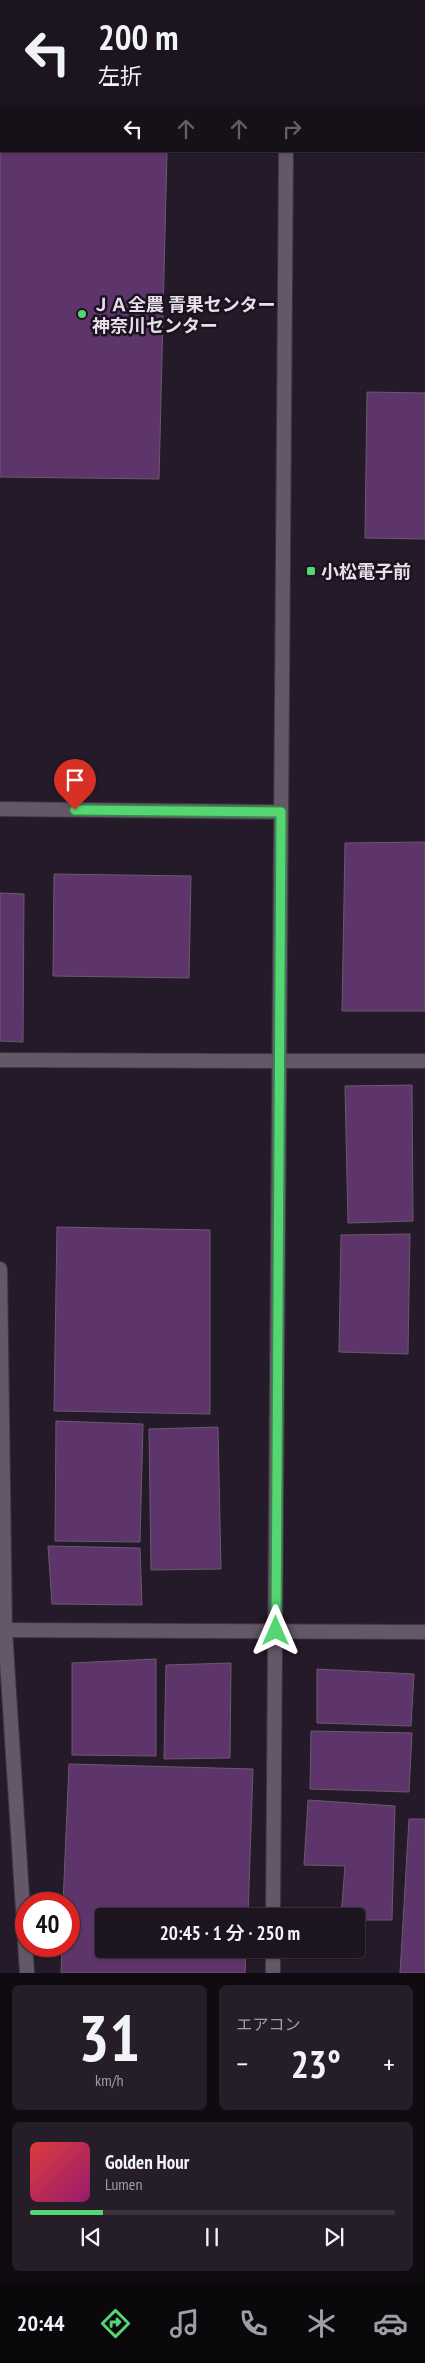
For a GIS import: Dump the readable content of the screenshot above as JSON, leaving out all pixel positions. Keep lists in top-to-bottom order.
{
  "places": {
    "other": ["ＪＡ全農 青果センター 神奈川センター"],
    "transit": ["小松電子前"]
  },
  "page": {
    "turn": ["200 m", "左折"],
    "limit": "40",
    "trip": "20:45 · 1 分 · 250 m",
    "tile": [
      ["31", "km/h"],
      "エアコン"
    ],
    "heat": ["−", "23°", "+"],
    "song": ["Golden Hour", "Lumen"],
    "tabs": "20:44"
  }
}
